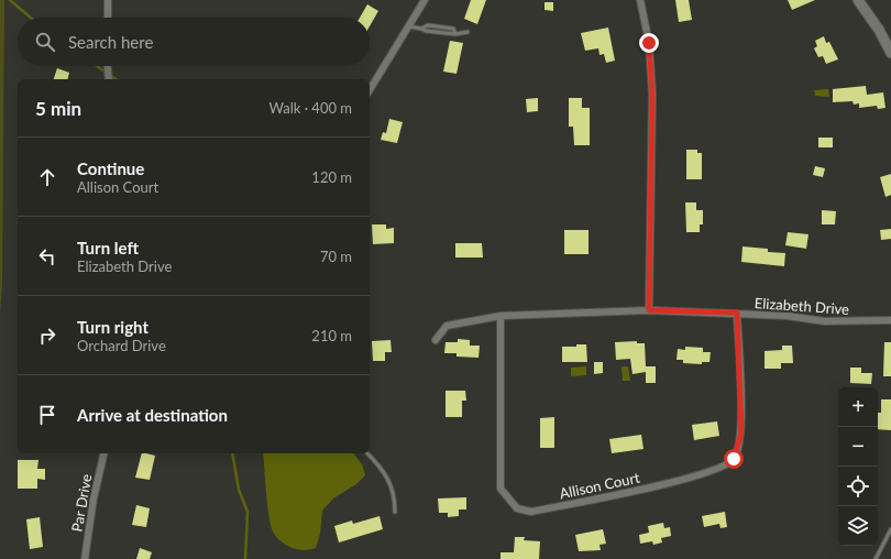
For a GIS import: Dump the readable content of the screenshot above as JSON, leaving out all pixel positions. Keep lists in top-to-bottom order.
{
  "streets": {
    "street": ["Elizabeth Drive", "Allison Court", "Par Drive"]
  },
  "crossings": [
    ["Elizabeth Drive", "Allison Court"]
  ],
  "page": {
    "search": "Search here",
    "heading": ["5 min", "Walk · 400 m"],
    "list": [
      ["Continue", "Allison Court", "120 m"],
      ["Turn left", "Elizabeth Drive", "70 m"],
      ["Turn right", "Orchard Drive", "210 m"],
      "Arrive at destination"
    ],
    "map_buttons": ["+", "−"]
  }
}
